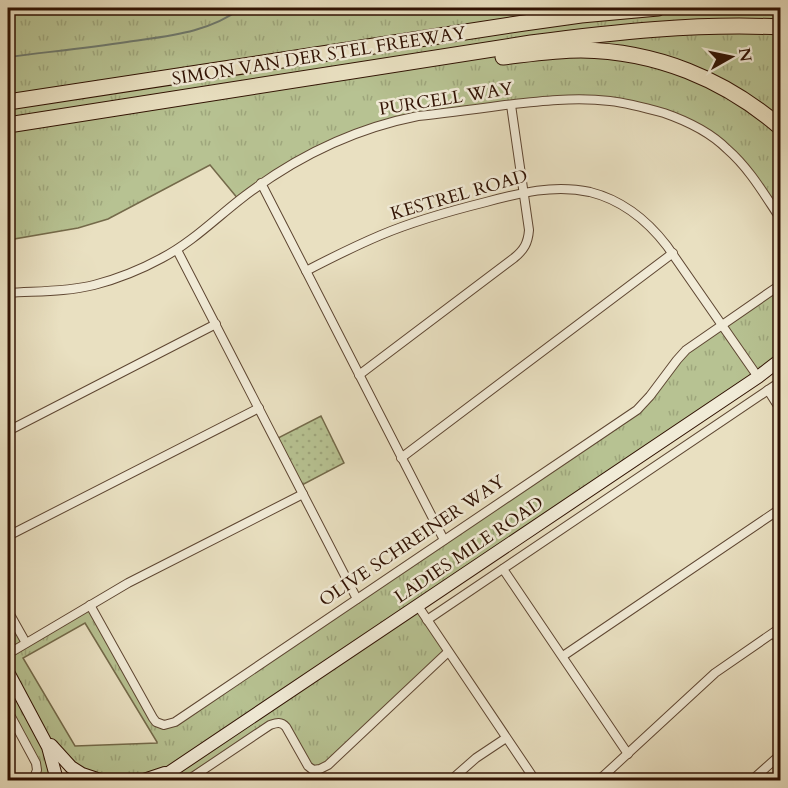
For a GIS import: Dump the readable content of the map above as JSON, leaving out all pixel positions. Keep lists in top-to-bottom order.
{
  "streets": {
    "highway": ["SIMON VAN DER STEL FREEWAY"],
    "main road": ["LADIES MILE ROAD"],
    "street": ["PURCELL WAY", "KESTREL ROAD", "OLIVE SCHREINER WAY"]
  },
  "crossings": [
    ["KESTREL ROAD", "OLIVE SCHREINER WAY"],
    ["KESTREL ROAD", "LADIES MILE ROAD"]
  ],
  "north": "right"
}
